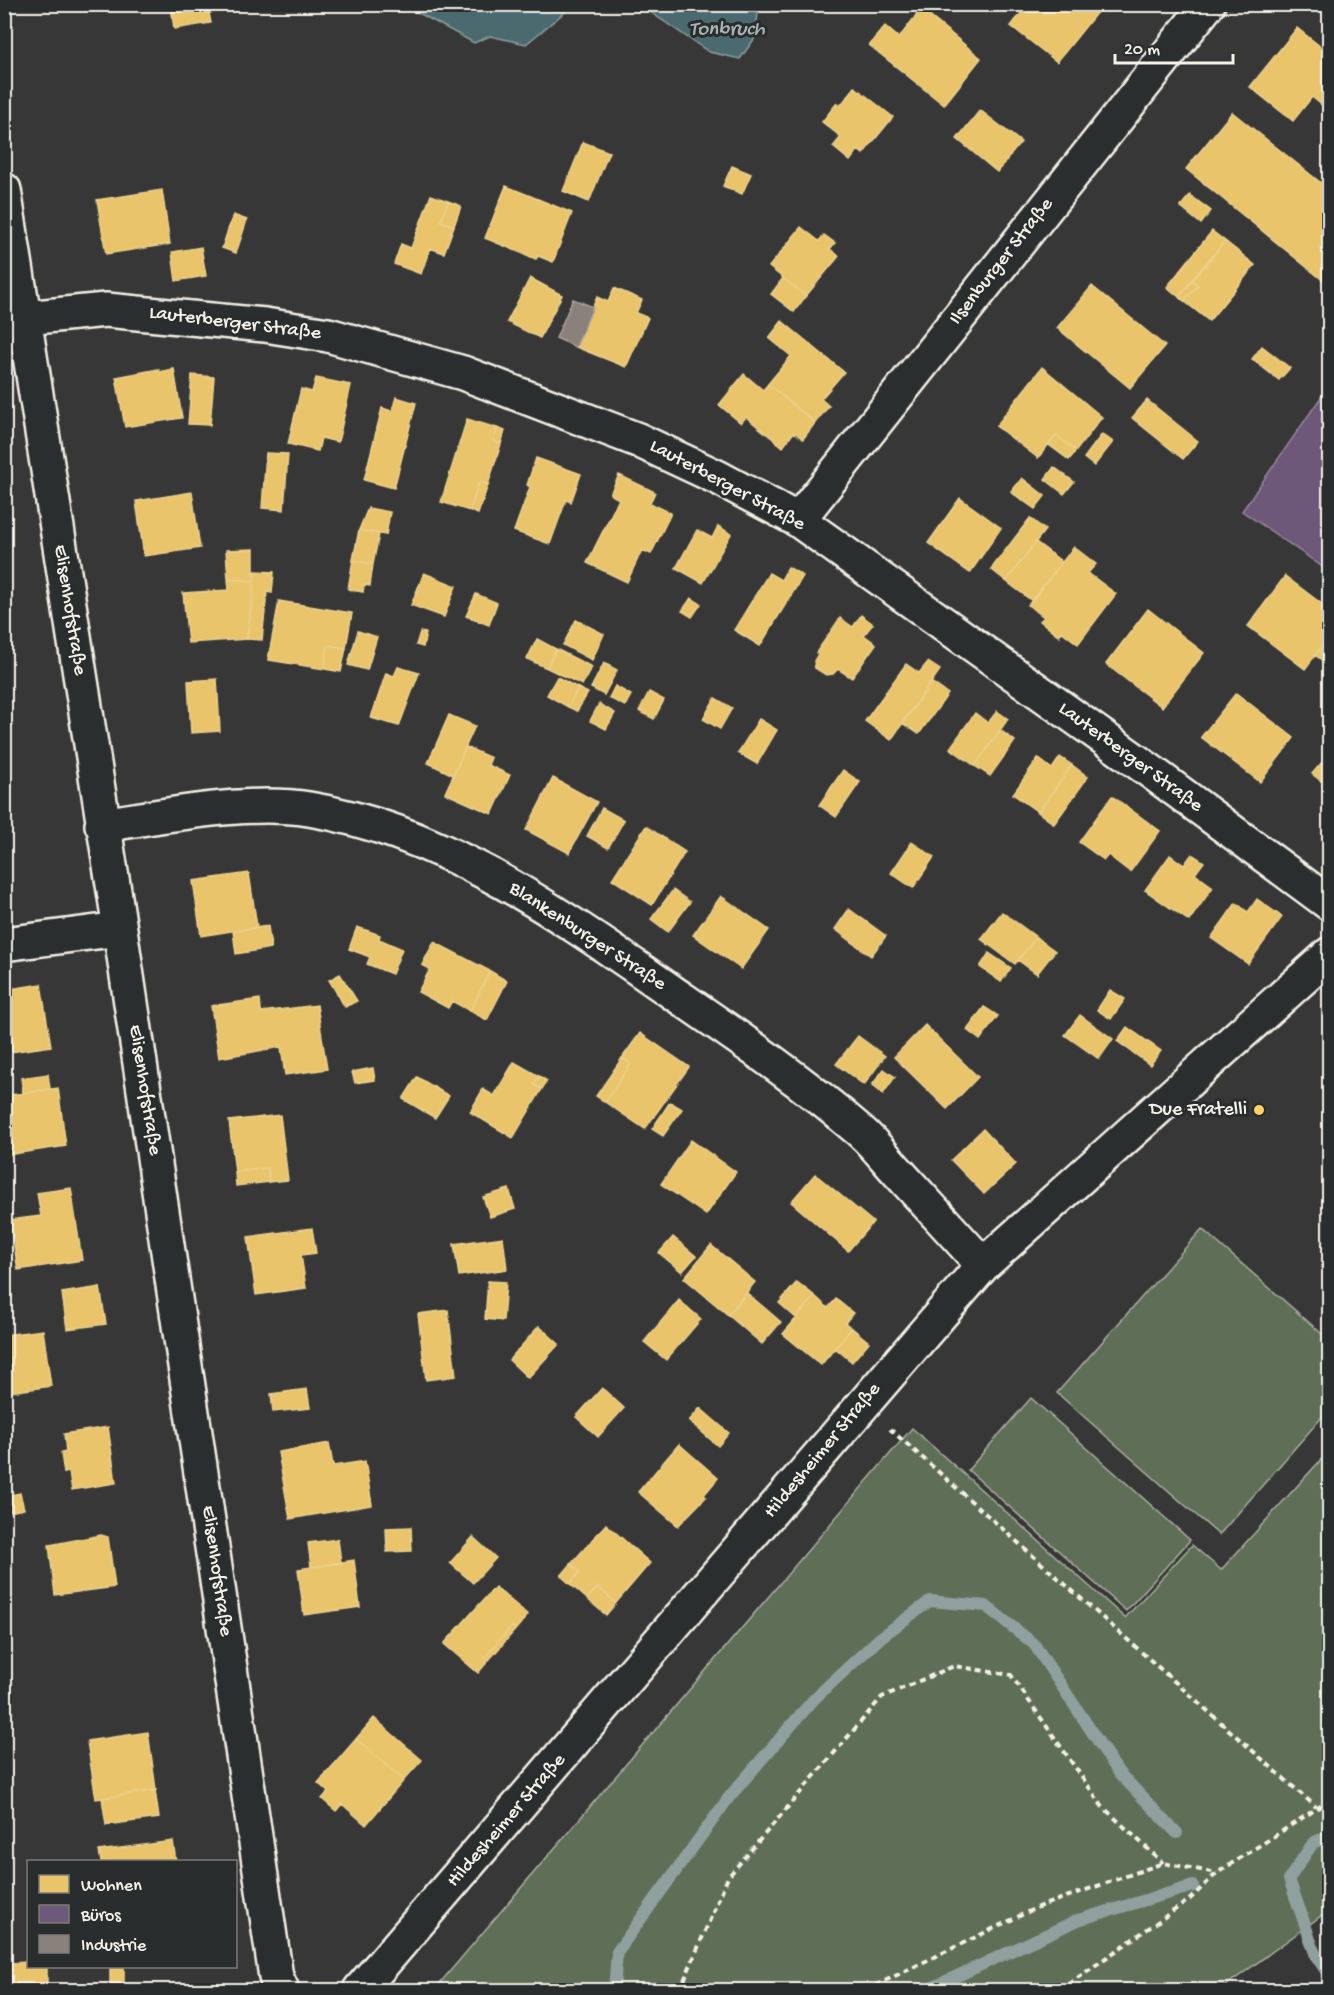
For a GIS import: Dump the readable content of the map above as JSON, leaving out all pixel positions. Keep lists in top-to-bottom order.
{
  "streets": {
    "street": [
      "Ilsenburger Straße",
      "Lauterberger Straße",
      "Elisenhofstraße",
      "Blankenburger Straße",
      "Hildesheimer Straße"
    ]
  },
  "crossings": [
    ["Ilsenburger Straße", "Lauterberger Straße"],
    ["Lauterberger Straße", "Elisenhofstraße"],
    ["Elisenhofstraße", "Blankenburger Straße"],
    ["Blankenburger Straße", "Hildesheimer Straße"]
  ],
  "water": ["Tonbruch"],
  "places": ["Due Fratelli"],
  "legend": ["Wohnen", "Büros", "Industrie"],
  "scale_bar": "20 m"
}
